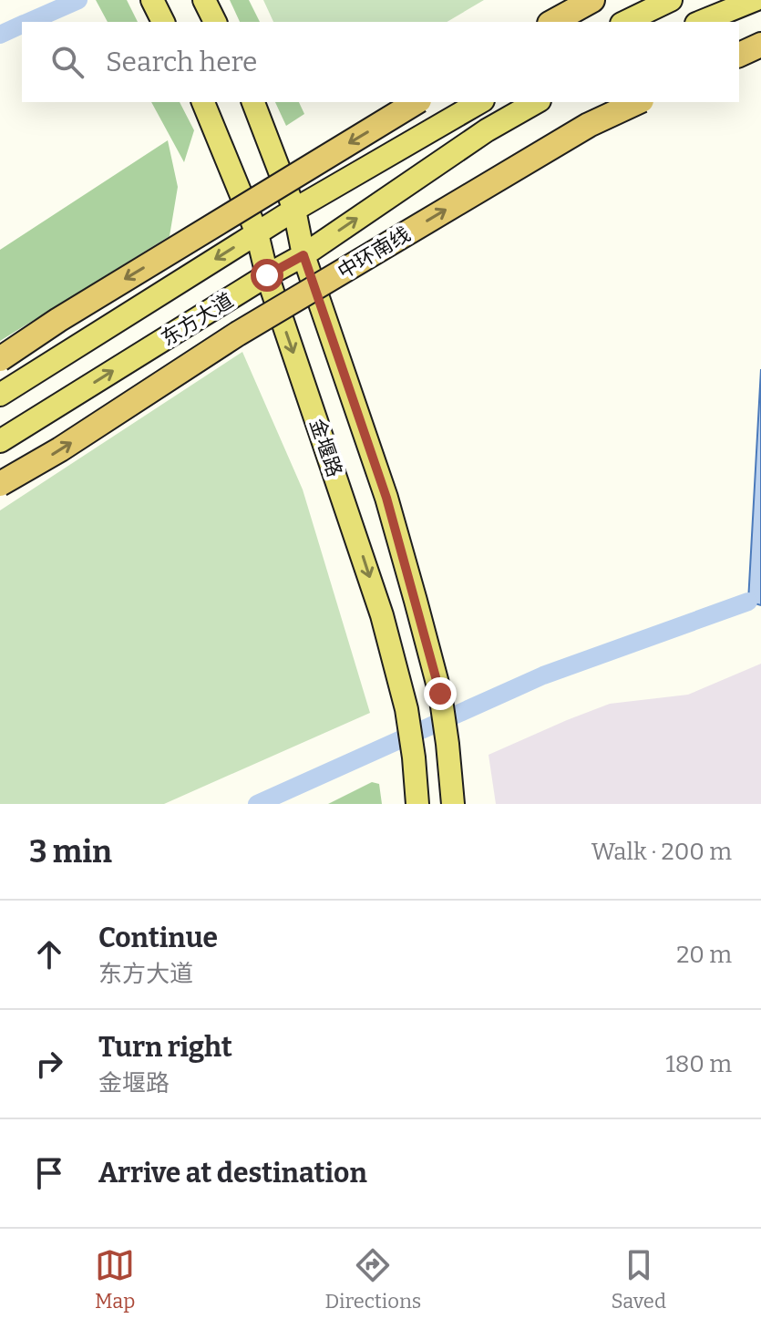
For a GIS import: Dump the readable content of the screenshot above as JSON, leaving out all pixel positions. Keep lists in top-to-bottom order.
{
  "streets": {
    "highway": ["中环南线"],
    "main road": ["东方大道", "金堰路"]
  },
  "crossings": [
    ["东方大道", "金堰路"]
  ],
  "page": {
    "search": "Search here",
    "heading": ["3 min", "Walk · 200 m"],
    "list": [
      ["Continue", "东方大道", "20 m"],
      ["Turn right", "金堰路", "180 m"],
      "Arrive at destination"
    ],
    "nav": ["Map", "Directions", "Saved"]
  }
}
